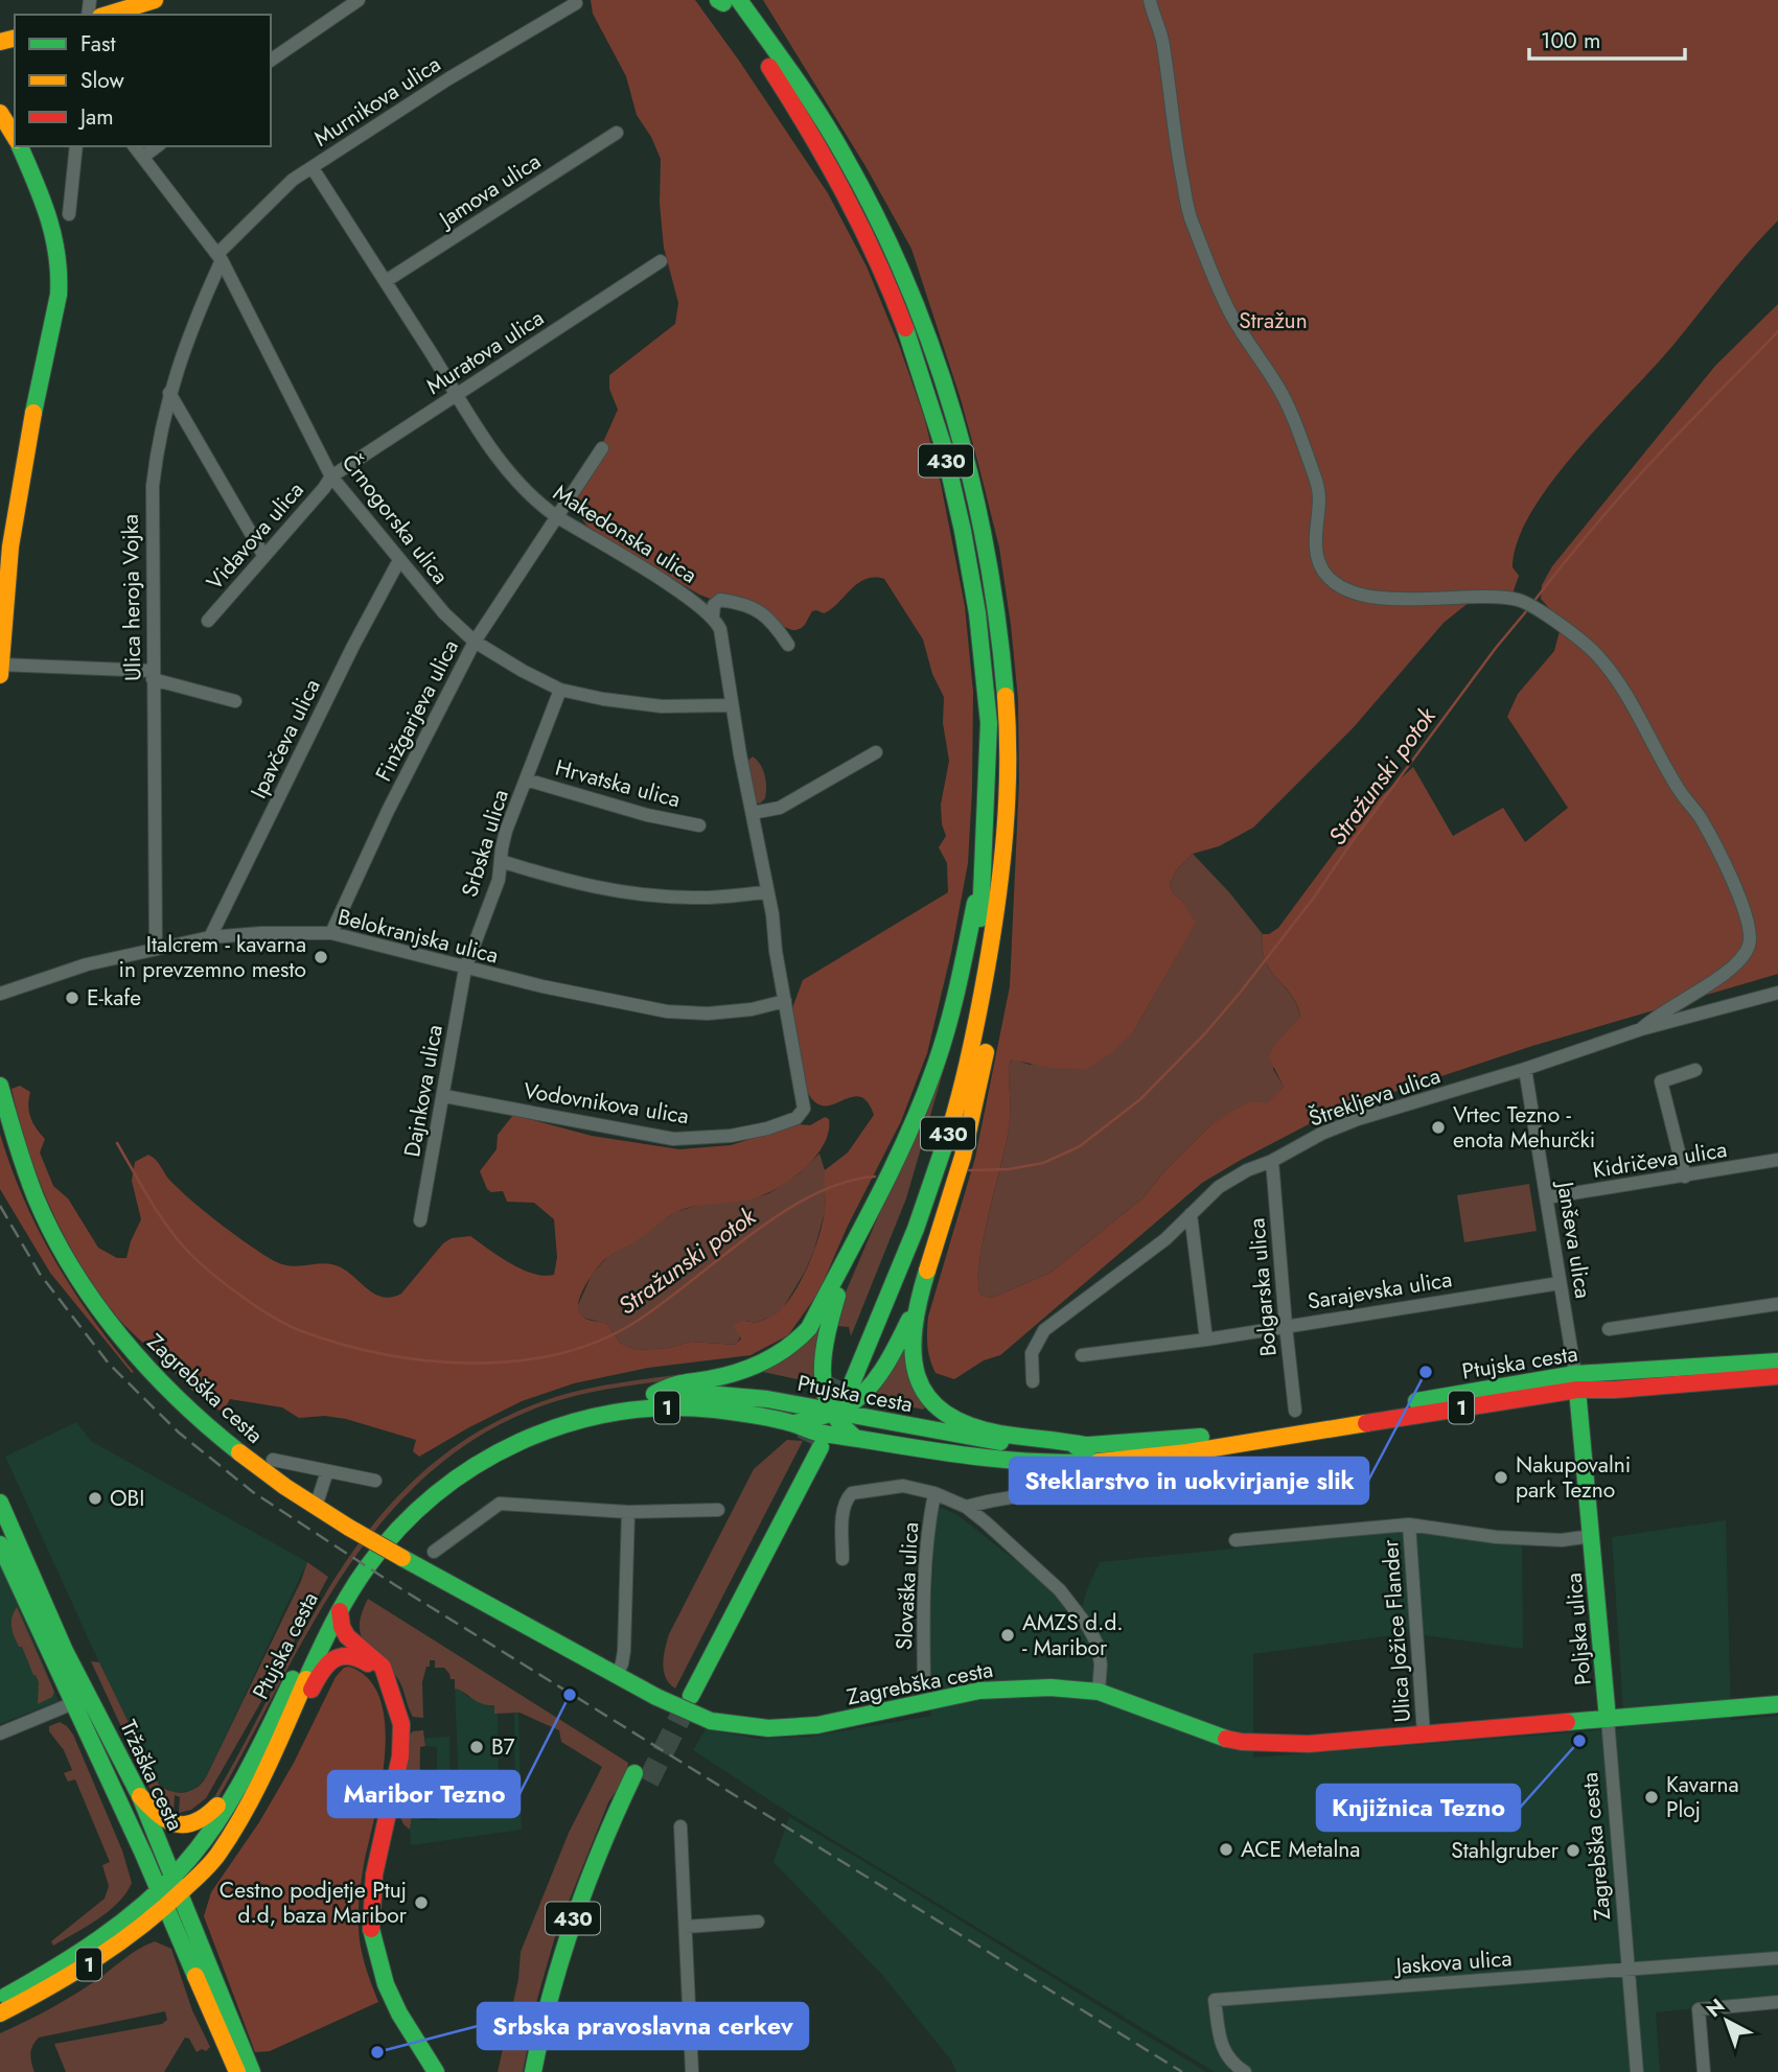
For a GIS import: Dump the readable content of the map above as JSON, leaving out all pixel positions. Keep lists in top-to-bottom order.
{
  "streets": {
    "main road": [
      "430",
      "Ptujska cesta",
      "Zagrebška cesta",
      "1",
      "Poljska ulica",
      "Tržaška cesta"
    ],
    "street": [
      "Murnikova ulica",
      "Jamova ulica",
      "Muratova ulica",
      "Črnogorska ulica",
      "Makedonska ulica",
      "Vidavova ulica",
      "Ulica heroja Vojka",
      "Finžgarjeva ulica",
      "Ipavčeva ulica",
      "Hrvatska ulica",
      "Srbska ulica",
      "Belokranjska ulica",
      "Dajnkova ulica",
      "Štrekljeva ulica",
      "Vodovnikova ulica",
      "Kidričeva ulica",
      "Janševa ulica",
      "Bolgarska ulica",
      "Sarajevska ulica",
      "Slovaška ulica",
      "Ulica Jožice Flander",
      "Jaskova ulica"
    ]
  },
  "crossings": [
    ["Murnikova ulica", "Črnogorska ulica"],
    ["Murnikova ulica", "Makedonska ulica"],
    ["Murnikova ulica", "Ulica heroja Vojka"],
    ["Jamova ulica", "Makedonska ulica"],
    ["Muratova ulica", "Črnogorska ulica"],
    ["Muratova ulica", "Makedonska ulica"],
    ["Muratova ulica", "Vidavova ulica"],
    ["Črnogorska ulica", "Vidavova ulica"],
    ["Črnogorska ulica", "Ulica heroja Vojka"],
    ["Črnogorska ulica", "Finžgarjeva ulica"],
    ["Črnogorska ulica", "Ipavčeva ulica"],
    ["Črnogorska ulica", "Srbska ulica"],
    ["Makedonska ulica", "Finžgarjeva ulica"],
    ["Ulica heroja Vojka", "Belokranjska ulica"],
    ["Finžgarjeva ulica", "Belokranjska ulica"],
    ["Ipavčeva ulica", "Belokranjska ulica"],
    ["Hrvatska ulica", "Srbska ulica"],
    ["Srbska ulica", "Belokranjska ulica"],
    ["Srbska ulica", "Dajnkova ulica"],
    ["Belokranjska ulica", "Dajnkova ulica"],
    ["Belokranjska ulica", "Vodovnikova ulica"],
    ["Dajnkova ulica", "Vodovnikova ulica"],
    ["Štrekljeva ulica", "Janševa ulica"],
    ["Štrekljeva ulica", "Bolgarska ulica"],
    ["Kidričeva ulica", "Janševa ulica"],
    ["Janševa ulica", "Sarajevska ulica"],
    ["Janševa ulica", "Ptujska cesta"],
    ["Janševa ulica", "Poljska ulica"],
    ["Bolgarska ulica", "Sarajevska ulica"],
    ["Ptujska cesta", "1"],
    ["Ptujska cesta", "Poljska ulica"],
    ["Ptujska cesta", "Tržaška cesta"],
    ["Zagrebška cesta", "Poljska ulica"],
    ["Zagrebška cesta", "Ulica Jožice Flander"],
    ["Zagrebška cesta", "Jaskova ulica"],
    ["1", "Tržaška cesta"]
  ],
  "water": ["Stražunski potok"],
  "parks": ["Stražun"],
  "places": [
    "Italcrem - kavarna in prevzemno mesto",
    "E-kafe",
    "Vrtec Tezno - enota Mehurčki",
    "Steklarstvo in uokvirjanje slik",
    "Nakupovalni park Tezno",
    "OBI",
    "AMZS d.d. - Maribor",
    "Maribor Tezno",
    "Knjižnica Tezno",
    "B7",
    "Kavarna Ploj",
    "ACE Metalna",
    "Stahlgruber",
    "Cestno podjetje Ptuj d.d, baza Maribor",
    "Srbska pravoslavna cerkev"
  ],
  "legend": ["Fast", "Slow", "Jam"],
  "scale_bar": "100 m",
  "north": "top left"
}
